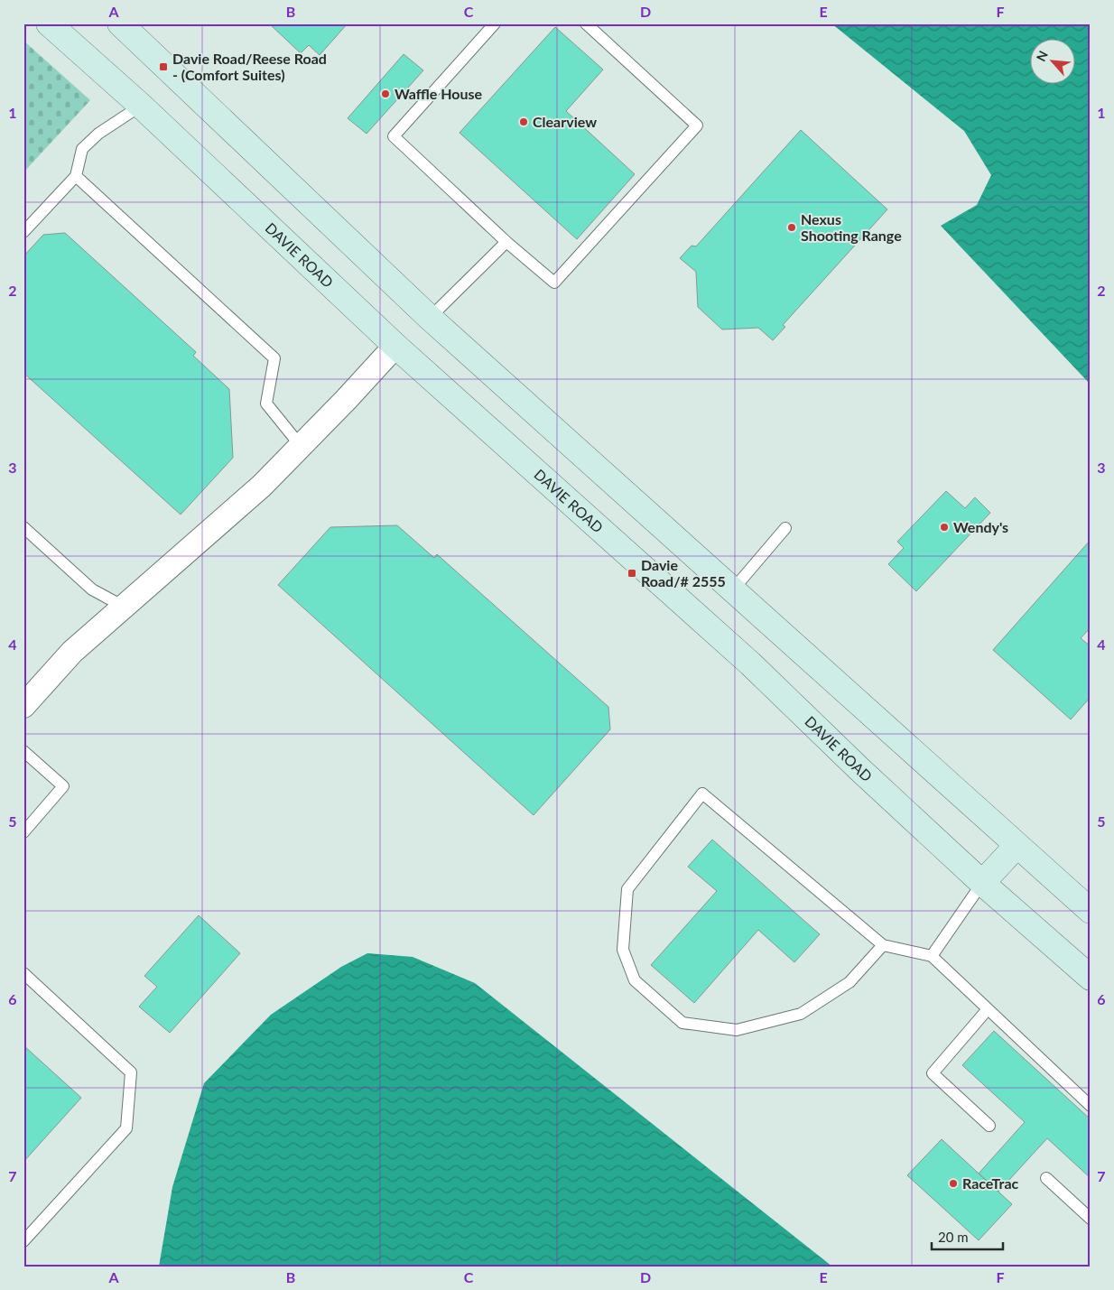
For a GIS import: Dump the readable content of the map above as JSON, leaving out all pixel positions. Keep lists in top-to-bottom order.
{
  "streets": {
    "main road": ["DAVIE ROAD"]
  },
  "places": {
    "transit": ["Davie Road/Reese Road - (Comfort Suites)", "Davie Road/# 2555"],
    "other": [
      "Waffle House",
      "Clearview",
      "Nexus Shooting Range",
      "Wendy's",
      "RaceTrac"
    ]
  },
  "scale_bar": "20 m",
  "north": "top left",
  "grid": {
    "columns": [
      "A",
      "B",
      "C",
      "D",
      "E",
      "F"
    ],
    "rows": [
      "1",
      "2",
      "3",
      "4",
      "5",
      "6",
      "7"
    ]
  }
}
